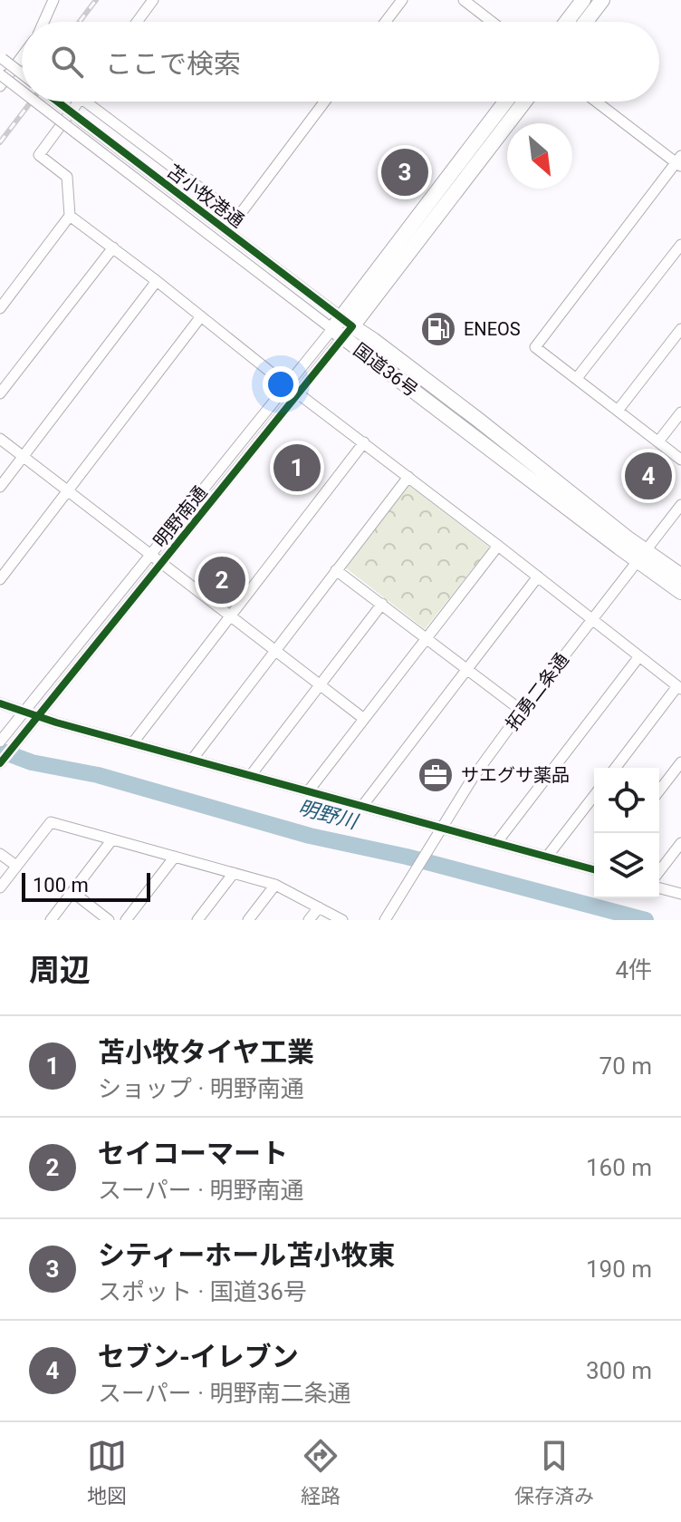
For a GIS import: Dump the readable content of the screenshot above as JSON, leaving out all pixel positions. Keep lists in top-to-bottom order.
{
  "streets": {
    "highway": ["国道36号"],
    "street": ["苫小牧港通", "明野南通", "拓勇二条通"]
  },
  "crossings": [
    ["苫小牧港通", "国道36号"],
    ["苫小牧港通", "明野南通"],
    ["国道36号", "明野南通"],
    ["国道36号", "拓勇二条通"]
  ],
  "water": ["明野川"],
  "places": {
    "fuel station": ["ENEOS"],
    "office": ["サエグサ薬品"]
  },
  "scale_bar": "100 m",
  "north": "bottom right",
  "page": {
    "search": "ここで検索",
    "pins": [
      "3",
      "1",
      "4",
      "2"
    ],
    "scale": "100 m",
    "heading": ["周辺", "4件"],
    "list": [
      {
        "mark": "1",
        "name": "苫小牧タイヤ工業",
        "note": "ショップ · 明野南通",
        "value": "70 m"
      },
      {
        "mark": "2",
        "name": "セイコーマート",
        "note": "スーパー · 明野南通",
        "value": "160 m"
      },
      {
        "mark": "3",
        "name": "シティーホール苫小牧東",
        "note": "スポット · 国道36号",
        "value": "190 m"
      },
      {
        "mark": "4",
        "name": "セブン-イレブン",
        "note": "スーパー · 明野南二条通",
        "value": "300 m"
      }
    ],
    "nav": ["地図", "経路", "保存済み"]
  }
}
